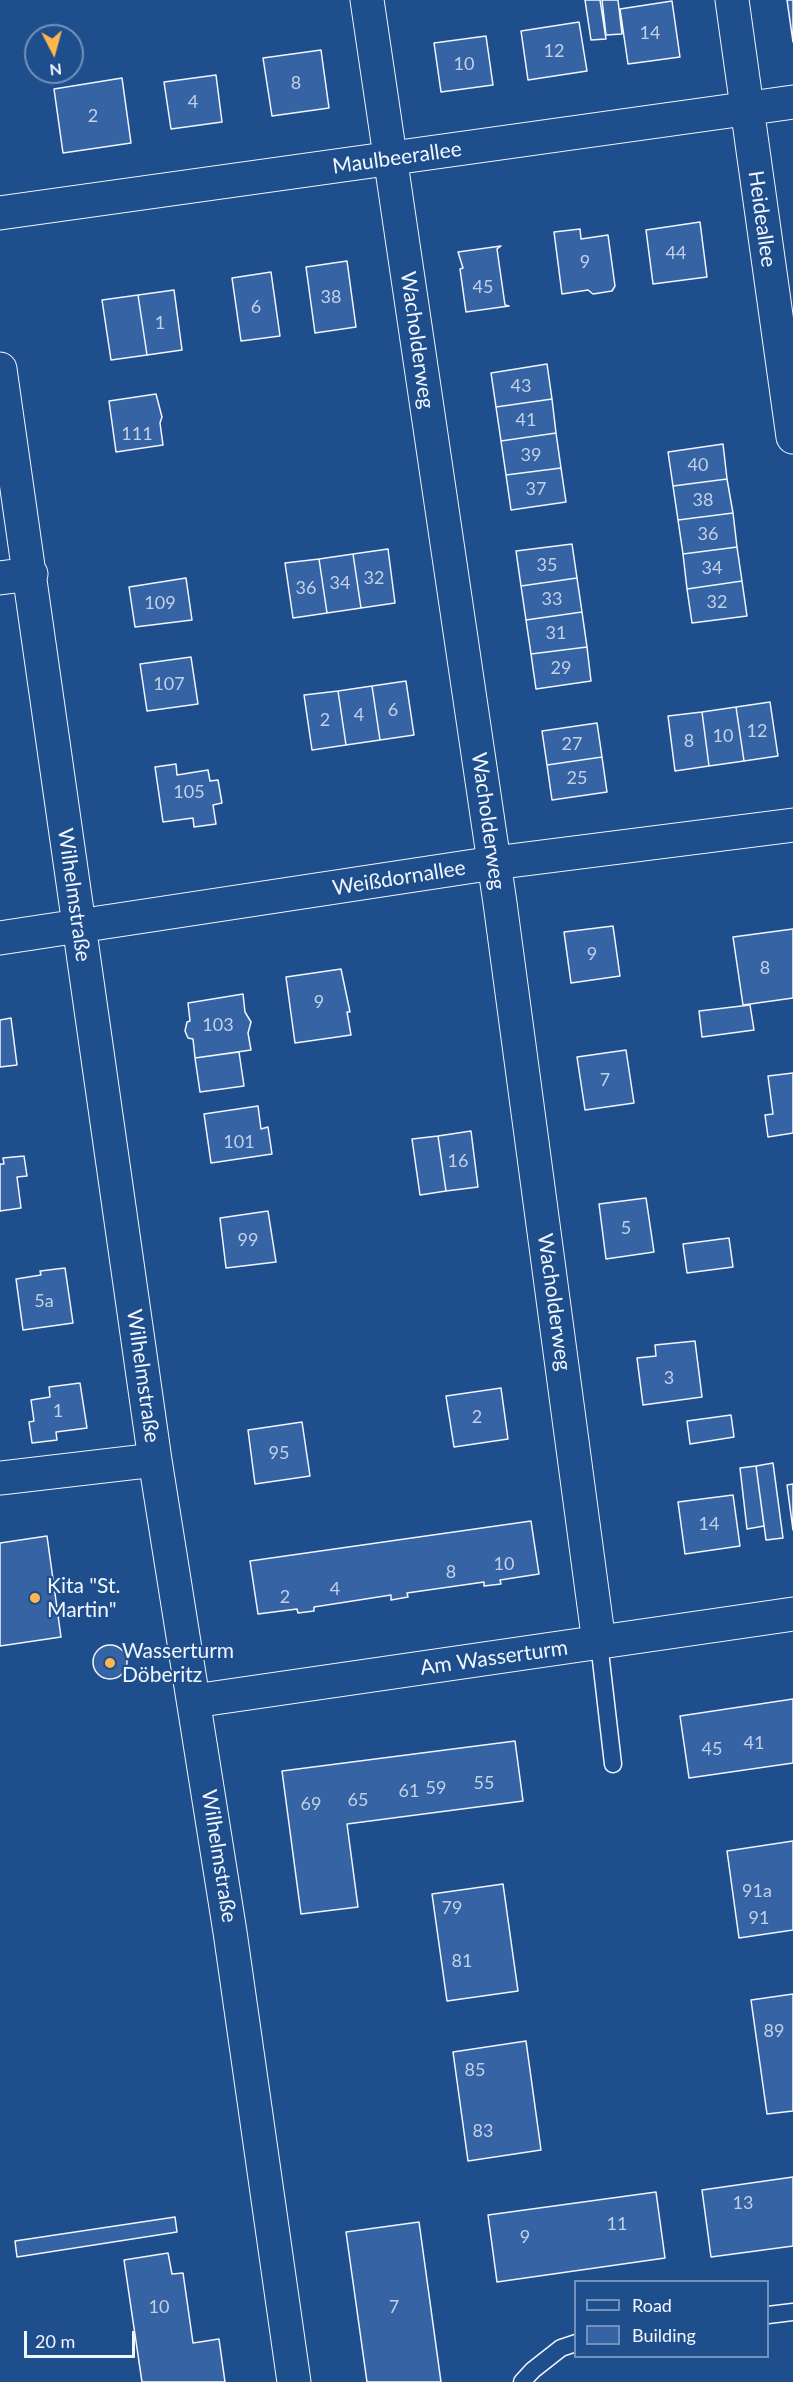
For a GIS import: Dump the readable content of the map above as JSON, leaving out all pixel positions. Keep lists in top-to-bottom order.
{
  "streets": {
    "street": [
      "Maulbeerallee",
      "Heideallee",
      "Wacholderweg",
      "Weißdornallee",
      "Wilhelmstraße",
      "Am Wasserturm"
    ]
  },
  "crossings": [
    ["Maulbeerallee", "Heideallee"],
    ["Maulbeerallee", "Wacholderweg"],
    ["Wacholderweg", "Weißdornallee"],
    ["Wacholderweg", "Am Wasserturm"],
    ["Weißdornallee", "Wilhelmstraße"],
    ["Wilhelmstraße", "Am Wasserturm"]
  ],
  "places": ["Kita \"St. Martin\"", "Wasserturm Döberitz"],
  "house_numbers": [
    "14",
    "12",
    "10",
    "8",
    "4",
    "2",
    "44",
    "9",
    "45",
    "38",
    "6",
    "1",
    "43",
    "41",
    "111",
    "39",
    "40",
    "37",
    "38",
    "36",
    "35",
    "34",
    "32",
    "34",
    "36",
    "33",
    "32",
    "109",
    "31",
    "29",
    "107",
    "6",
    "4",
    "2",
    "12",
    "10",
    "8",
    "27",
    "25",
    "105",
    "9",
    "8",
    "9",
    "103",
    "7",
    "101",
    "16",
    "5",
    "99",
    "5a",
    "3",
    "1",
    "2",
    "95",
    "14",
    "10",
    "8",
    "4",
    "2",
    "41",
    "45",
    "55",
    "59",
    "61",
    "65",
    "69",
    "91a",
    "79",
    "91",
    "81",
    "89",
    "85",
    "83",
    "13",
    "11",
    "9",
    "10",
    "7"
  ],
  "legend": ["Road", "Building"],
  "scale_bar": "20 m",
  "north": "bottom"
}
